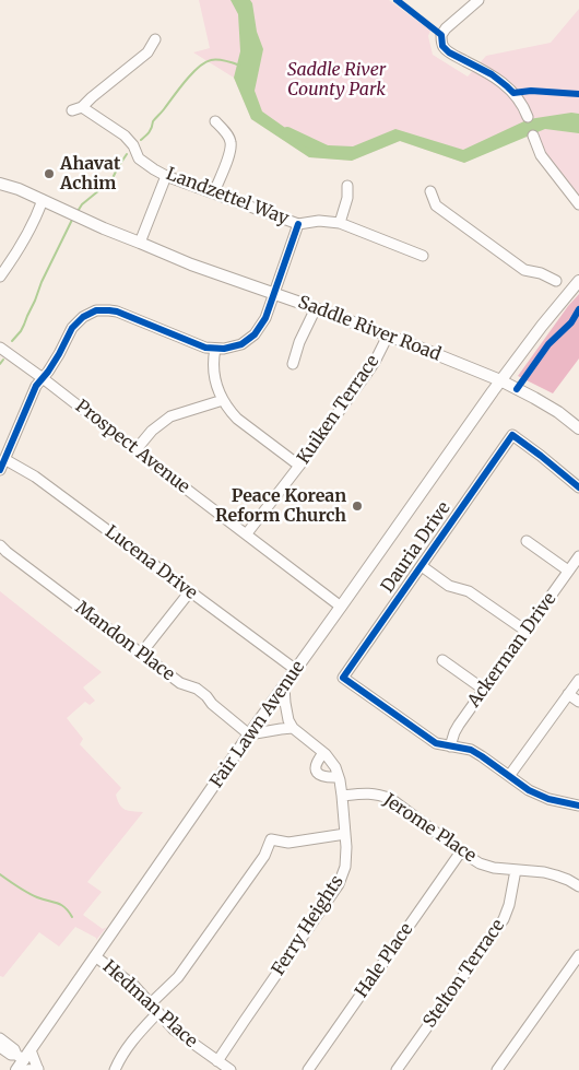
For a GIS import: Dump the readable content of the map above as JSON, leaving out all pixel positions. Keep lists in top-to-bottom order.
{
  "streets": {
    "main road": ["Saddle River Road", "Fair Lawn Avenue"],
    "street": [
      "Landzettel Way",
      "Kuiken Terrace",
      "Prospect Avenue",
      "Dauria Drive",
      "Lucena Drive",
      "Mandon Place",
      "Ackerman Drive",
      "Jerome Place",
      "Ferry Heights",
      "Hale Place",
      "Stelton Terrace",
      "Hedman Place"
    ]
  },
  "crossings": [
    ["Saddle River Road", "Kuiken Terrace"],
    ["Saddle River Road", "Fair Lawn Avenue"],
    ["Kuiken Terrace", "Prospect Avenue"],
    ["Prospect Avenue", "Fair Lawn Avenue"],
    ["Dauria Drive", "Ackerman Drive"],
    ["Lucena Drive", "Fair Lawn Avenue"],
    ["Mandon Place", "Fair Lawn Avenue"],
    ["Fair Lawn Avenue", "Hedman Place"],
    ["Jerome Place", "Ferry Heights"],
    ["Jerome Place", "Hale Place"],
    ["Jerome Place", "Stelton Terrace"],
    ["Ferry Heights", "Hedman Place"]
  ],
  "parks": ["Saddle River County Park"],
  "places": ["Ahavat Achim", "Peace Korean Reform Church"]
}
